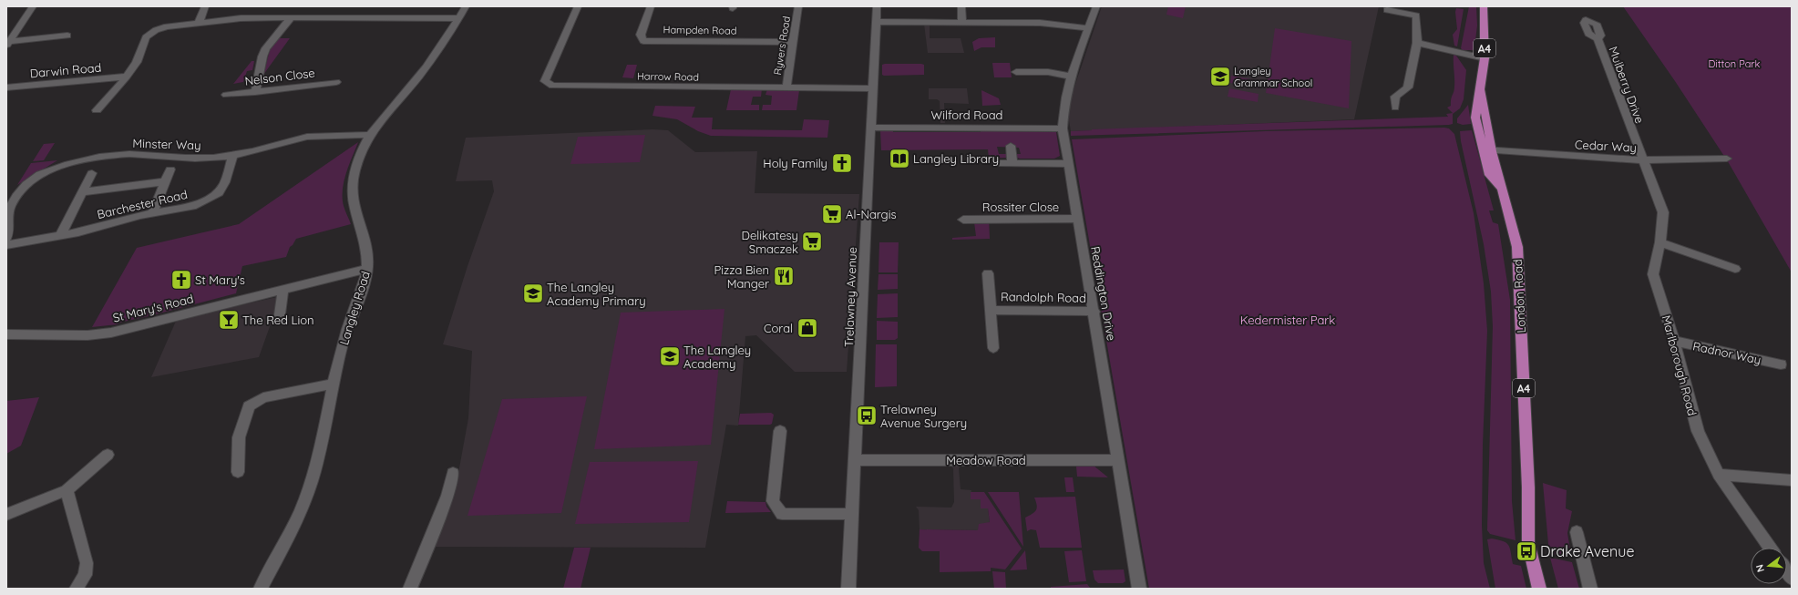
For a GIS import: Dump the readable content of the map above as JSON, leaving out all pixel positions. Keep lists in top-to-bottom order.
{
  "streets": {
    "main road": ["A4", "London Road"],
    "street": [
      "Hampden Road",
      "Ryvers Road",
      "Darwin Road",
      "Nelson Close",
      "Harrow Road",
      "Mulberry Drive",
      "Wilford Road",
      "Minster Way",
      "Cedar Way",
      "Barchester Road",
      "Rossiter Close",
      "Reddington Drive",
      "Trelawney Avenue",
      "Randolph Road",
      "St Mary's Road",
      "Langley Road",
      "Radnor Way",
      "Marlborough Road",
      "Meadow Road"
    ]
  },
  "crossings": [
    ["Hampden Road", "Ryvers Road"],
    ["Ryvers Road", "Harrow Road"],
    ["A4", "Cedar Way"],
    ["A4", "London Road"],
    ["Harrow Road", "Trelawney Avenue"],
    ["Mulberry Drive", "Cedar Way"],
    ["Mulberry Drive", "Marlborough Road"],
    ["Wilford Road", "Reddington Drive"],
    ["Wilford Road", "Trelawney Avenue"],
    ["Minster Way", "Barchester Road"],
    ["Minster Way", "Langley Road"],
    ["Cedar Way", "London Road"],
    ["Cedar Way", "Marlborough Road"],
    ["Rossiter Close", "Reddington Drive"],
    ["Reddington Drive", "Randolph Road"],
    ["Reddington Drive", "Meadow Road"],
    ["Trelawney Avenue", "Meadow Road"],
    ["St Mary's Road", "Langley Road"],
    ["Radnor Way", "Marlborough Road"]
  ],
  "parks": ["Ditton Park", "Kedermister Park"],
  "places": {
    "school or university": ["Langley Grammar School", "The Langley Academy Primary", "The Langley Academy"],
    "library": ["Langley Library"],
    "church": ["Holy Family", "St Mary's"],
    "supermarket": ["Al-Nargis", "Delikatesy Smaczek"],
    "restaurant": ["Pizza Bien Manger"],
    "bar": ["The Red Lion"],
    "shop": ["Coral"],
    "bus stop": ["Trelawney Avenue Surgery", "Drake Avenue"]
  },
  "north": "left"
}
